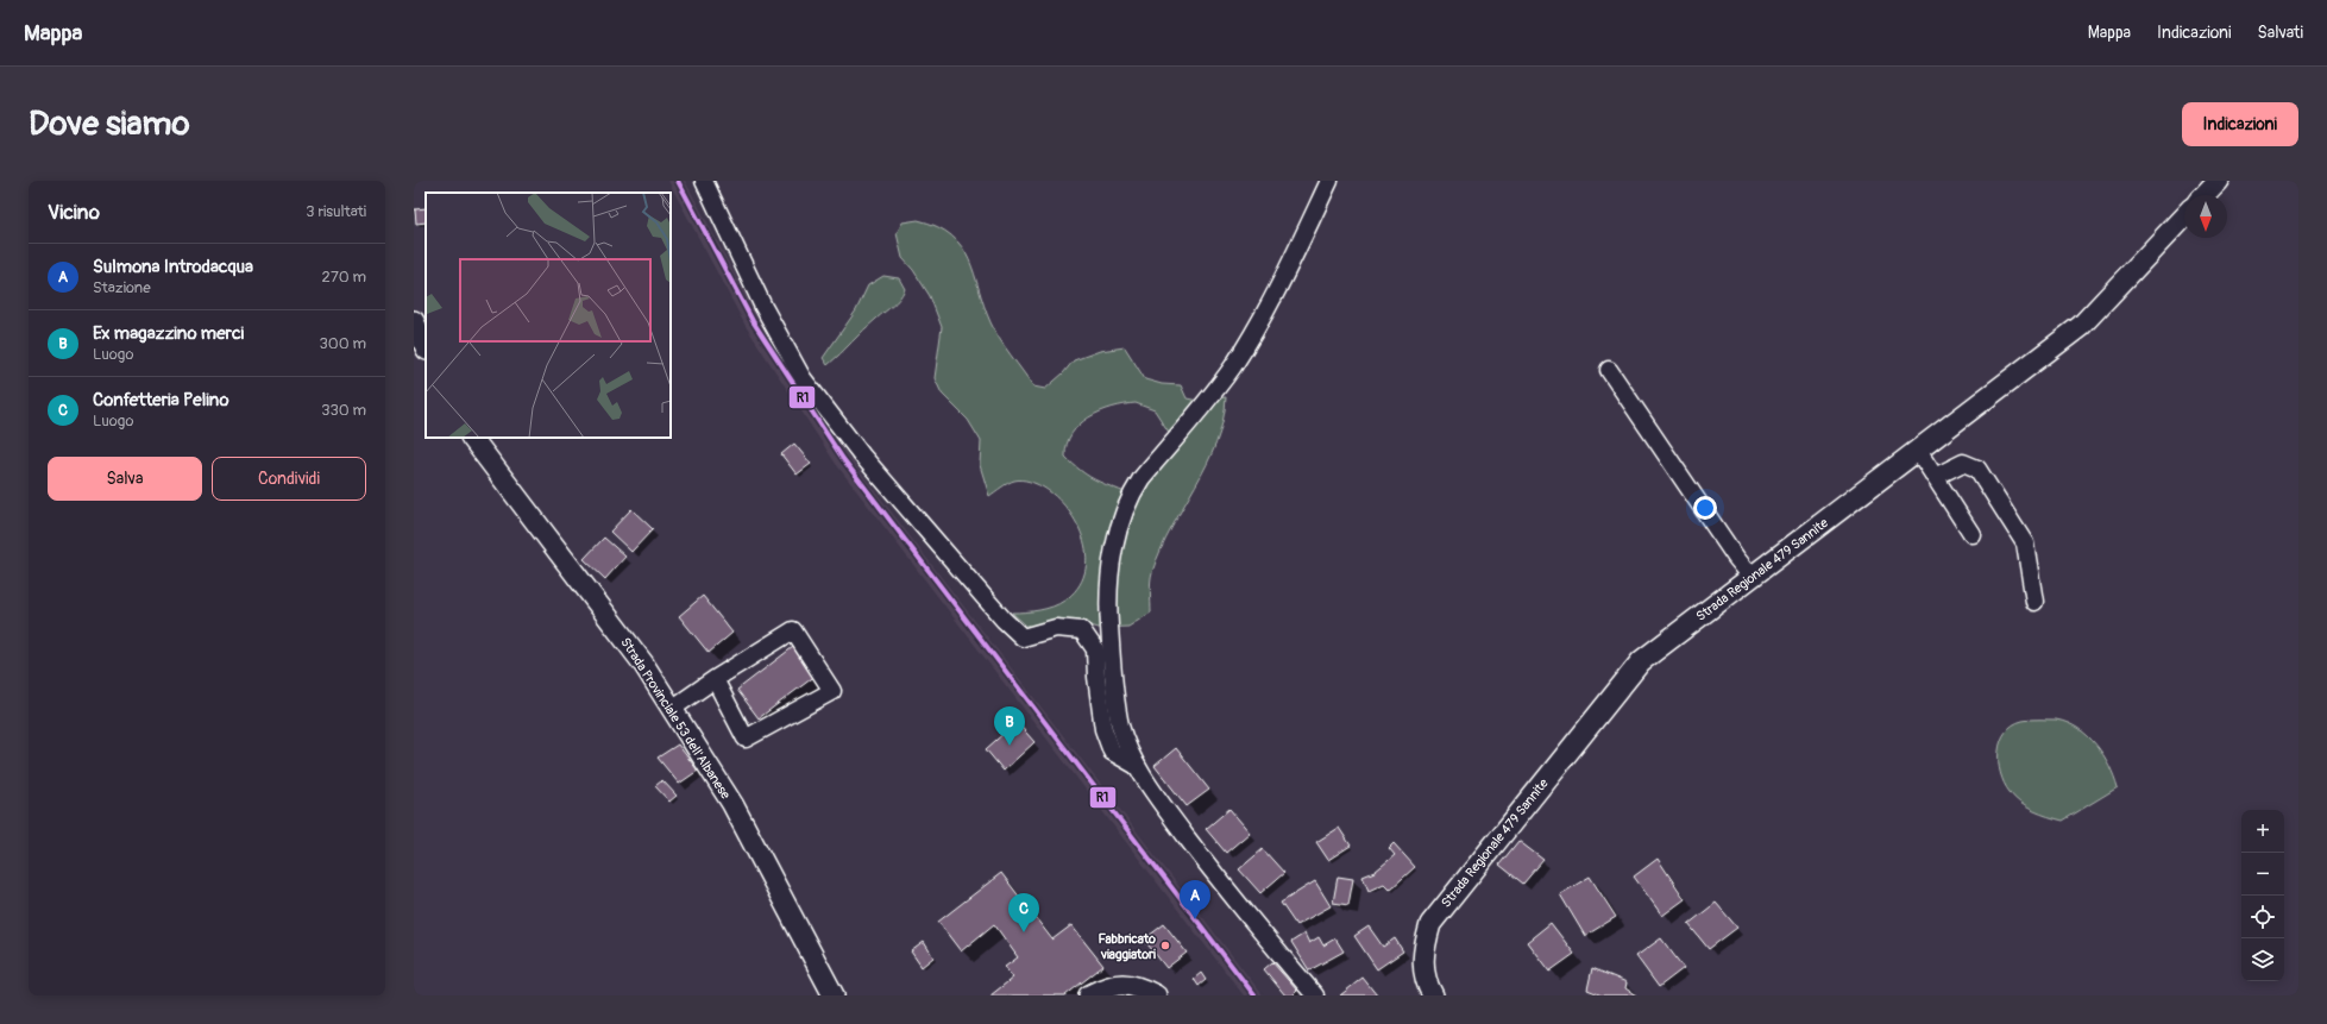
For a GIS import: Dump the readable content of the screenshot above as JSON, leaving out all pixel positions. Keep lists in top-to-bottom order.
{
  "streets": {
    "main road": ["Strada Regionale 479 Sannite", "Strada Provinciale 53 dell'Albanese"]
  },
  "places": ["Fabbricato viaggiatori"],
  "lines": ["transit line R1"],
  "north": "bottom",
  "page": {
    "header": "Mappa",
    "nav": ["Mappa", "Indicazioni", "Salvati"],
    "buttons": [
      "Indicazioni",
      ["Salva", "Condividi"]
    ],
    "title": "Dove siamo",
    "heading": ["Vicino", "3 risultati"],
    "list": [
      {
        "mark": "A",
        "name": "Sulmona Introdacqua",
        "note": "Stazione",
        "value": "270 m"
      },
      {
        "mark": "B",
        "name": "Ex magazzino merci",
        "note": "Luogo",
        "value": "300 m"
      },
      {
        "mark": "C",
        "name": "Confetteria Pelino",
        "note": "Luogo",
        "value": "330 m"
      }
    ],
    "pins": ["B", "A", "C"],
    "map_buttons": ["+", "−"]
  }
}
